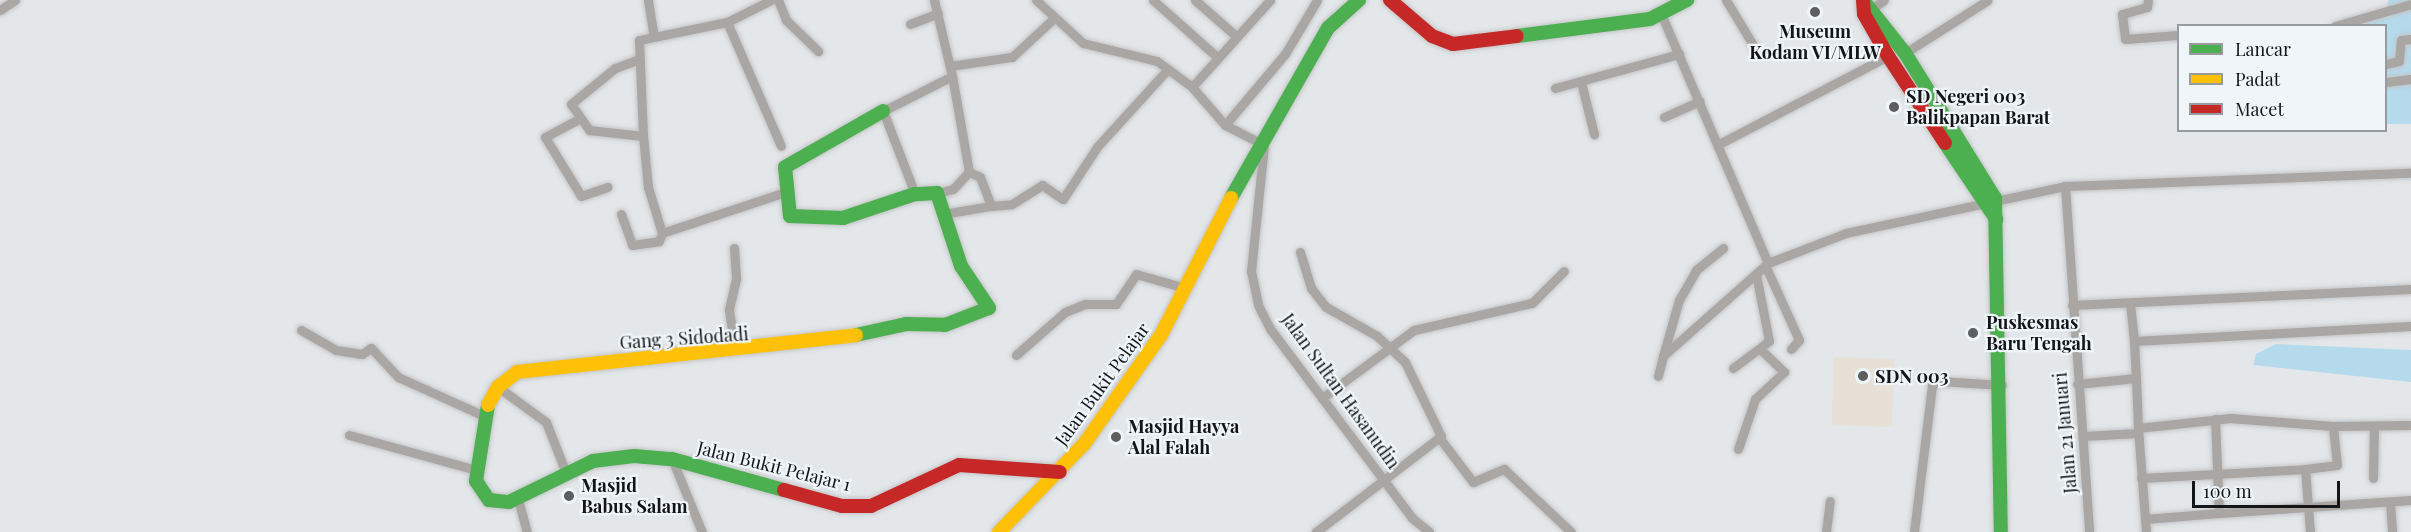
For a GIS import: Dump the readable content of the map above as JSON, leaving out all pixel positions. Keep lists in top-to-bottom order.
{
  "streets": {
    "street": [
      "Gang 3 Sidodadi",
      "Jalan Bukit Pelajar",
      "Jalan Sultan Hasanudin",
      "Jalan 21 Januari",
      "Jalan Bukit Pelajar 1"
    ]
  },
  "crossings": [
    ["Gang 3 Sidodadi", "Jalan Bukit Pelajar 1"],
    ["Jalan Bukit Pelajar", "Jalan Sultan Hasanudin"],
    ["Jalan Bukit Pelajar", "Jalan Bukit Pelajar 1"]
  ],
  "places": [
    "Museum Kodam VI/MLW",
    "SD Negeri 003 Balikpapan Barat",
    "Puskesmas Baru Tengah",
    "SDN 003",
    "Masjid Hayya Alal Falah",
    "Masjid Babus Salam"
  ],
  "legend": ["Lancar", "Padat", "Macet"],
  "scale_bar": "100 m"
}
